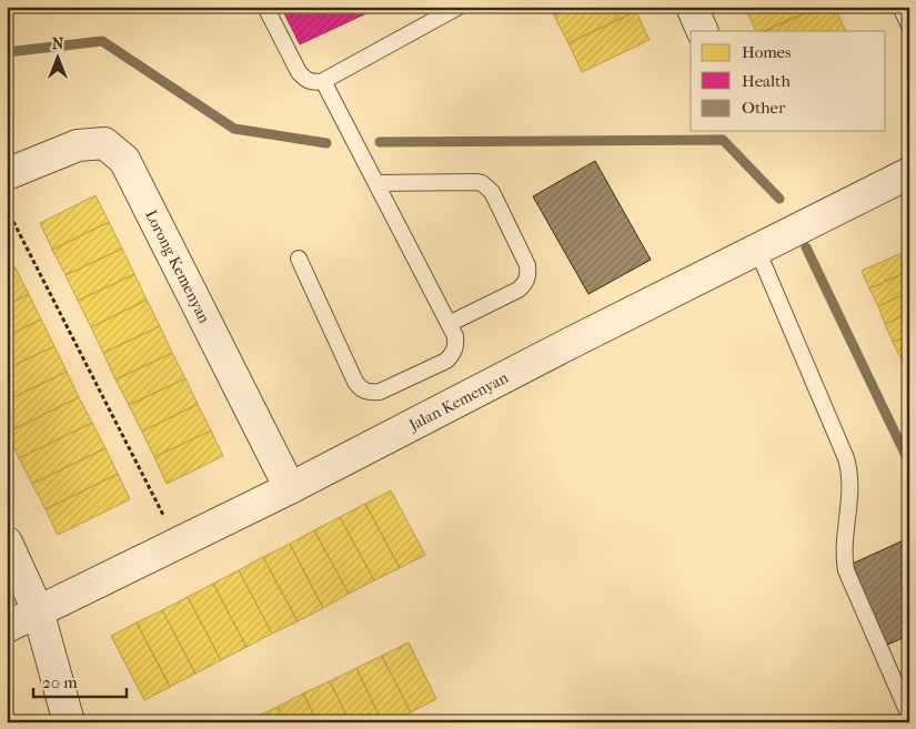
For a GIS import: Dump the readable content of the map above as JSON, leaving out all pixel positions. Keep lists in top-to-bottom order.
{
  "streets": {
    "street": ["Lorong Kemenyan", "Jalan Kemenyan"]
  },
  "crossings": [
    ["Lorong Kemenyan", "Jalan Kemenyan"]
  ],
  "legend": ["Homes", "Health", "Other"],
  "scale_bar": "20 m",
  "north": "top"
}
